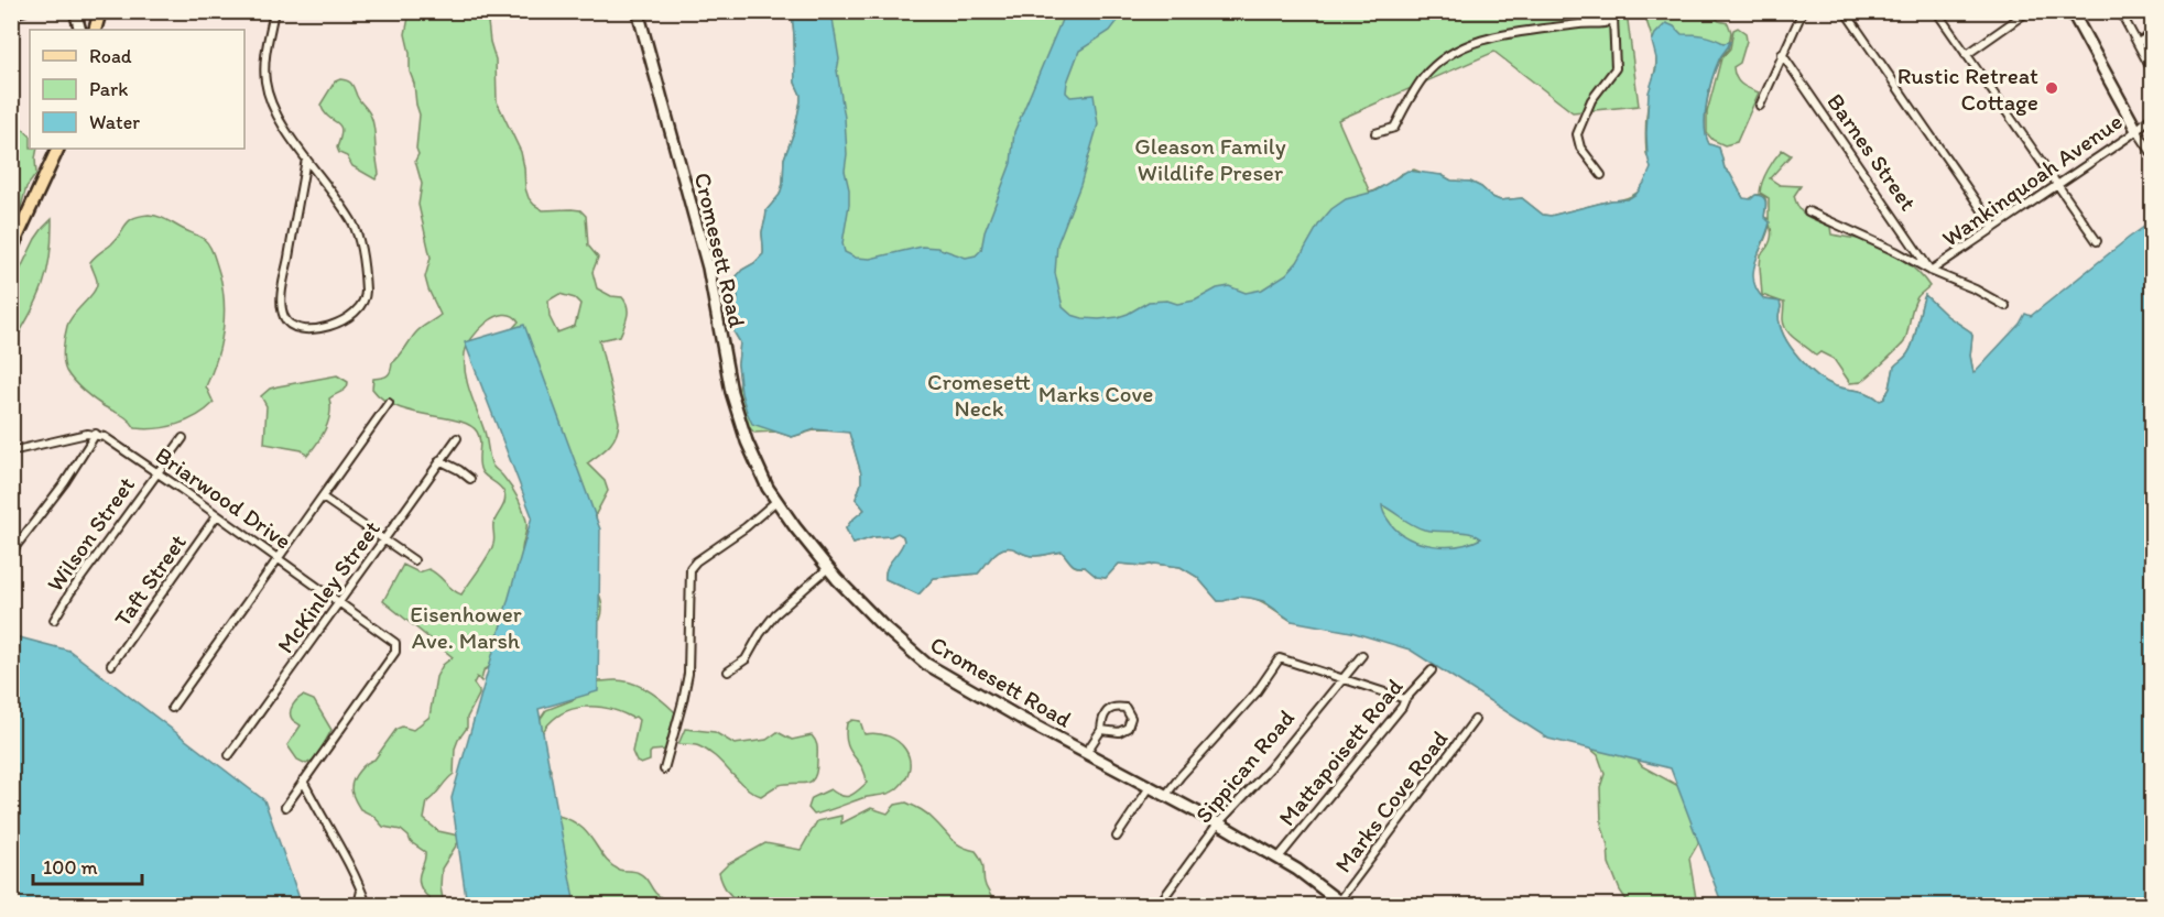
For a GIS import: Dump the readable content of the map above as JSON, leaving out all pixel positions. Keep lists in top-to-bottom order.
{
  "streets": {
    "street": [
      "Barnes Street",
      "Wankinquoah Avenue",
      "Cromesett Road",
      "Briarwood Drive",
      "Wilson Street",
      "Taft Street",
      "McKinley Street",
      "Mattapoisett Road",
      "Sippican Road",
      "Marks Cove Road"
    ]
  },
  "crossings": [
    ["Barnes Street", "Wankinquoah Avenue"],
    ["Cromesett Road", "Mattapoisett Road"],
    ["Cromesett Road", "Sippican Road"],
    ["Cromesett Road", "Marks Cove Road"],
    ["Briarwood Drive", "Wilson Street"],
    ["Briarwood Drive", "Taft Street"],
    ["Briarwood Drive", "McKinley Street"]
  ],
  "parks": [
    "Gleason Family Wildlife Preser",
    "Cromesett Neck",
    "Marks Cove",
    "Eisenhower Ave. Marsh"
  ],
  "places": ["Rustic Retreat Cottage"],
  "legend": ["Road", "Park", "Water"],
  "scale_bar": "100 m"
}
